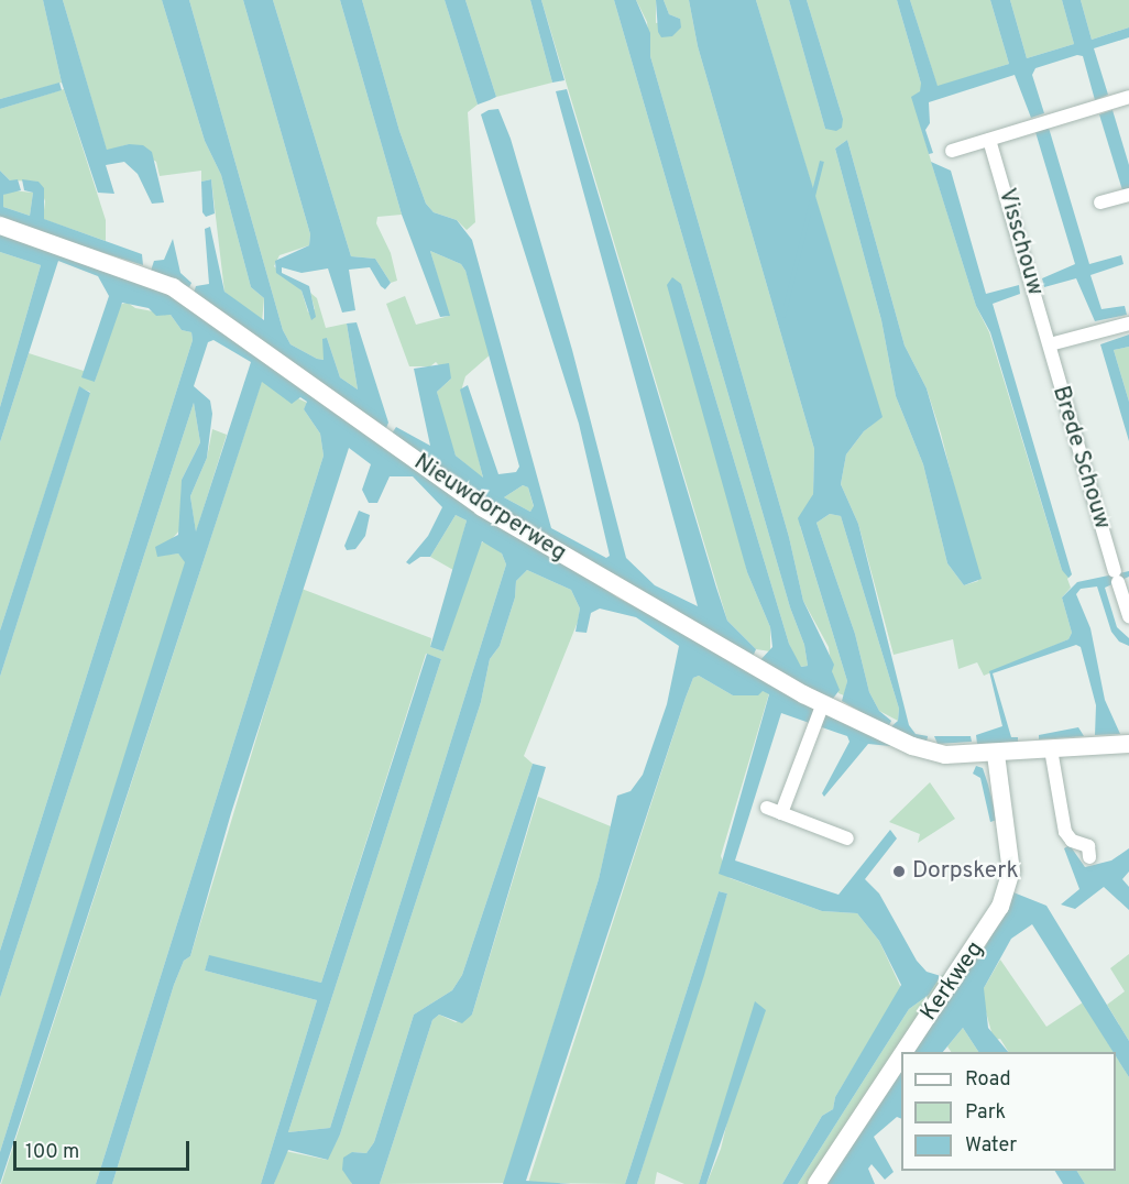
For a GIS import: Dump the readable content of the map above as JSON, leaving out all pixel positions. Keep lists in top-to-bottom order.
{
  "streets": {
    "street": [
      "Visschouw",
      "Brede Schouw",
      "Nieuwdorperweg",
      "Kerkweg"
    ]
  },
  "crossings": [
    ["Visschouw", "Brede Schouw"],
    ["Nieuwdorperweg", "Kerkweg"]
  ],
  "places": ["Dorpskerk"],
  "legend": ["Road", "Park", "Water"],
  "scale_bar": "100 m"
}
